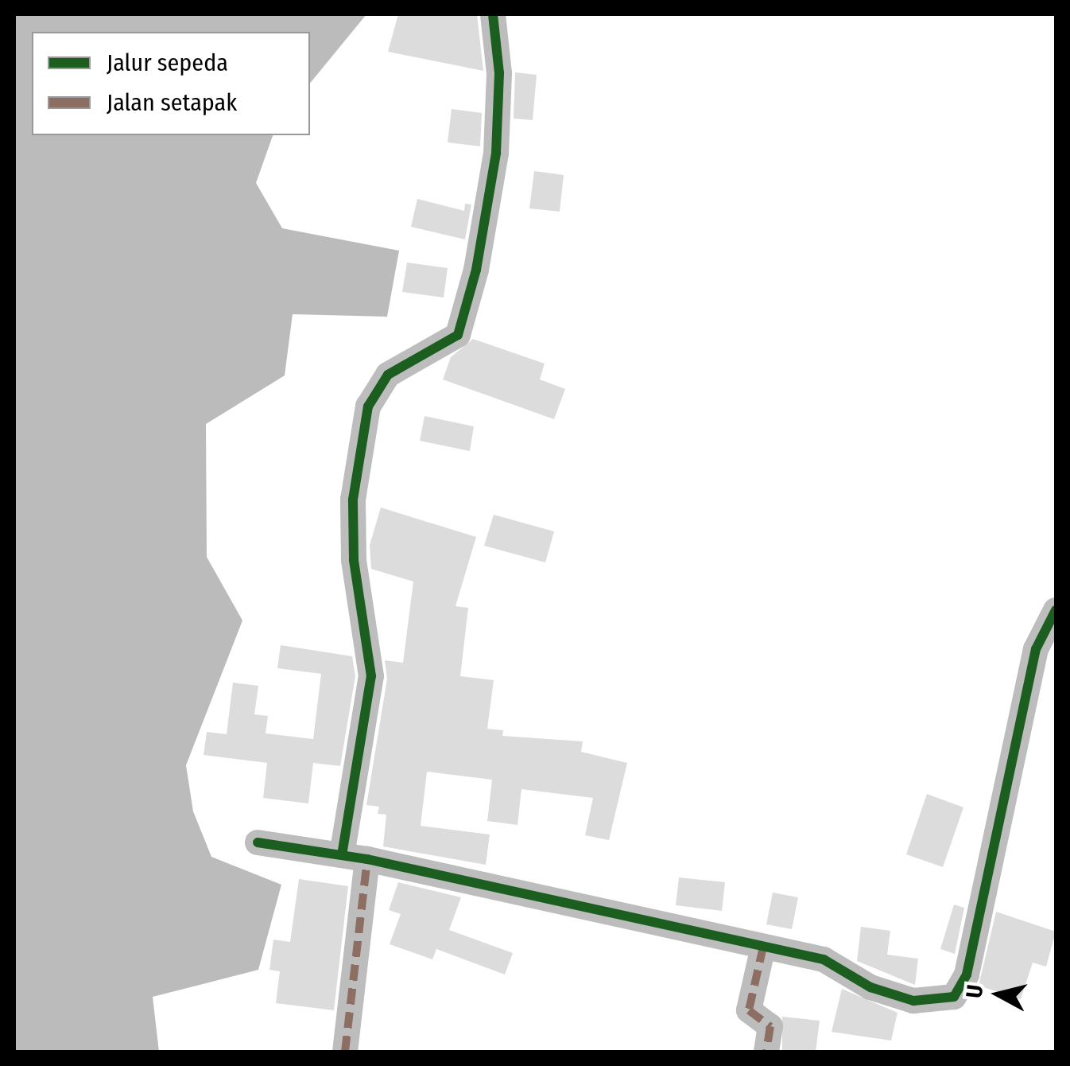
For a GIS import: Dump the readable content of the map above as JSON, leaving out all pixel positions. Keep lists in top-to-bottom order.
{
  "legend": ["Jalur sepeda", "Jalan setapak"],
  "north": "left"
}
